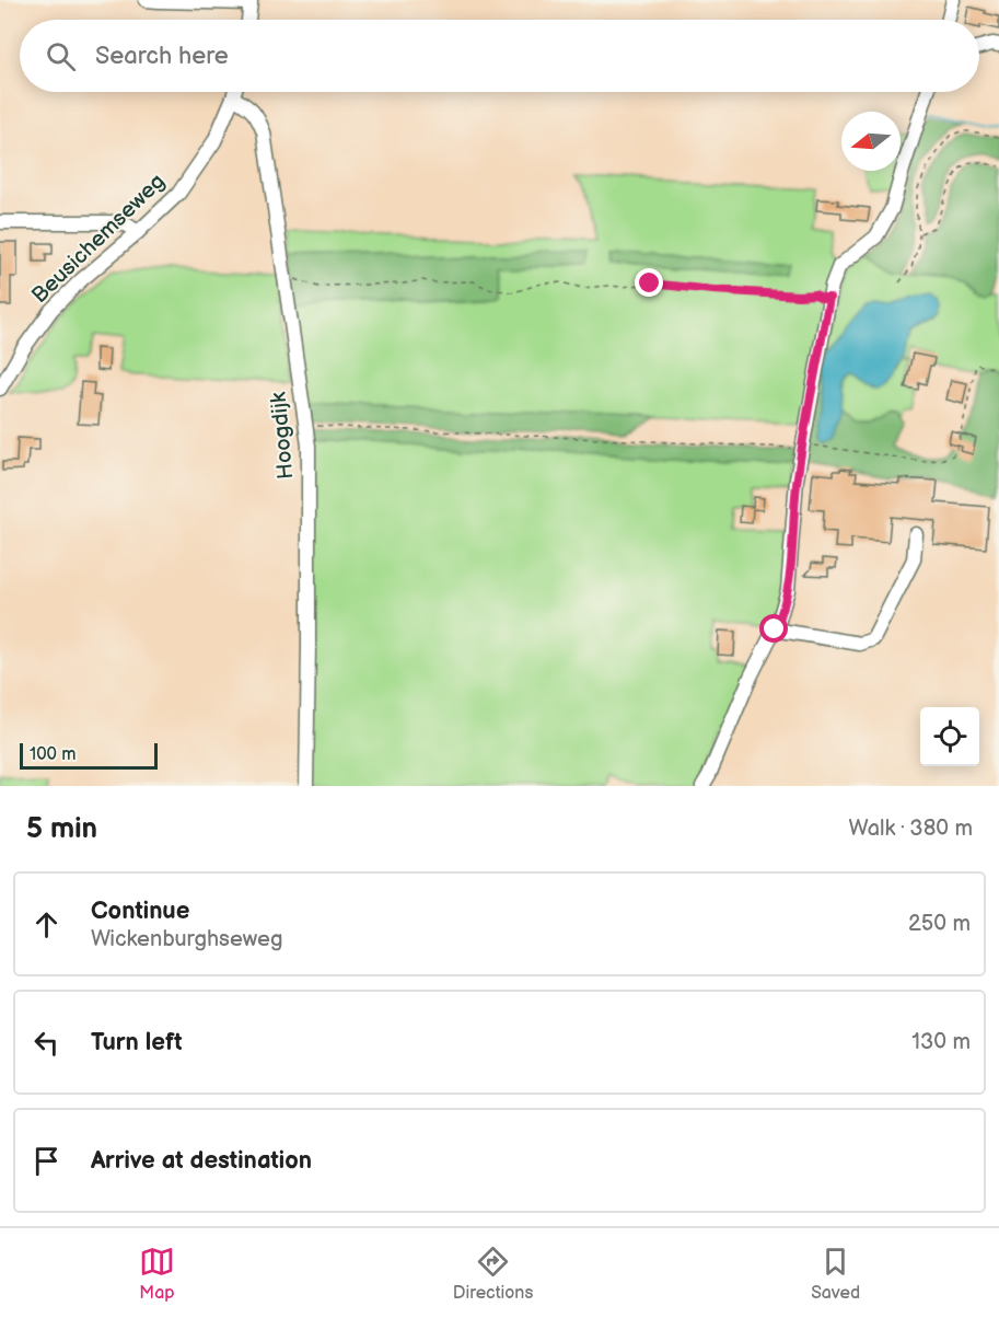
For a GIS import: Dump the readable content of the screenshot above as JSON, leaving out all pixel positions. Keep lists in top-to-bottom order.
{
  "streets": {
    "street": ["Beusichemseweg", "Hoogdijk"]
  },
  "crossings": [
    ["Beusichemseweg", "Hoogdijk"]
  ],
  "scale_bar": "100 m",
  "north": "left",
  "page": {
    "search": "Search here",
    "scale": "100 m",
    "heading": ["5 min", "Walk · 380 m"],
    "list": [
      ["Continue", "Wickenburghseweg", "250 m"],
      ["Turn left", "130 m"],
      "Arrive at destination"
    ],
    "nav": ["Map", "Directions", "Saved"]
  }
}
